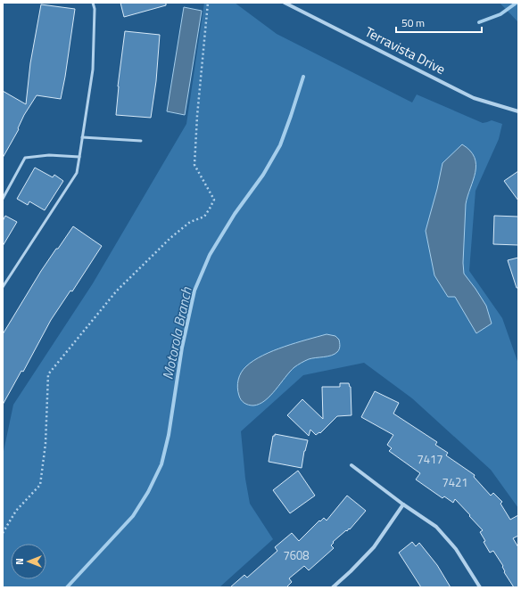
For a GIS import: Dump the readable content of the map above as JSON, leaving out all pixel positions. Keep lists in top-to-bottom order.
{
  "streets": {
    "street": ["Terravista Drive"]
  },
  "water": ["Motorola Branch"],
  "house_numbers": ["7417", "7421", "7608"],
  "scale_bar": "50 m",
  "north": "left"
}
